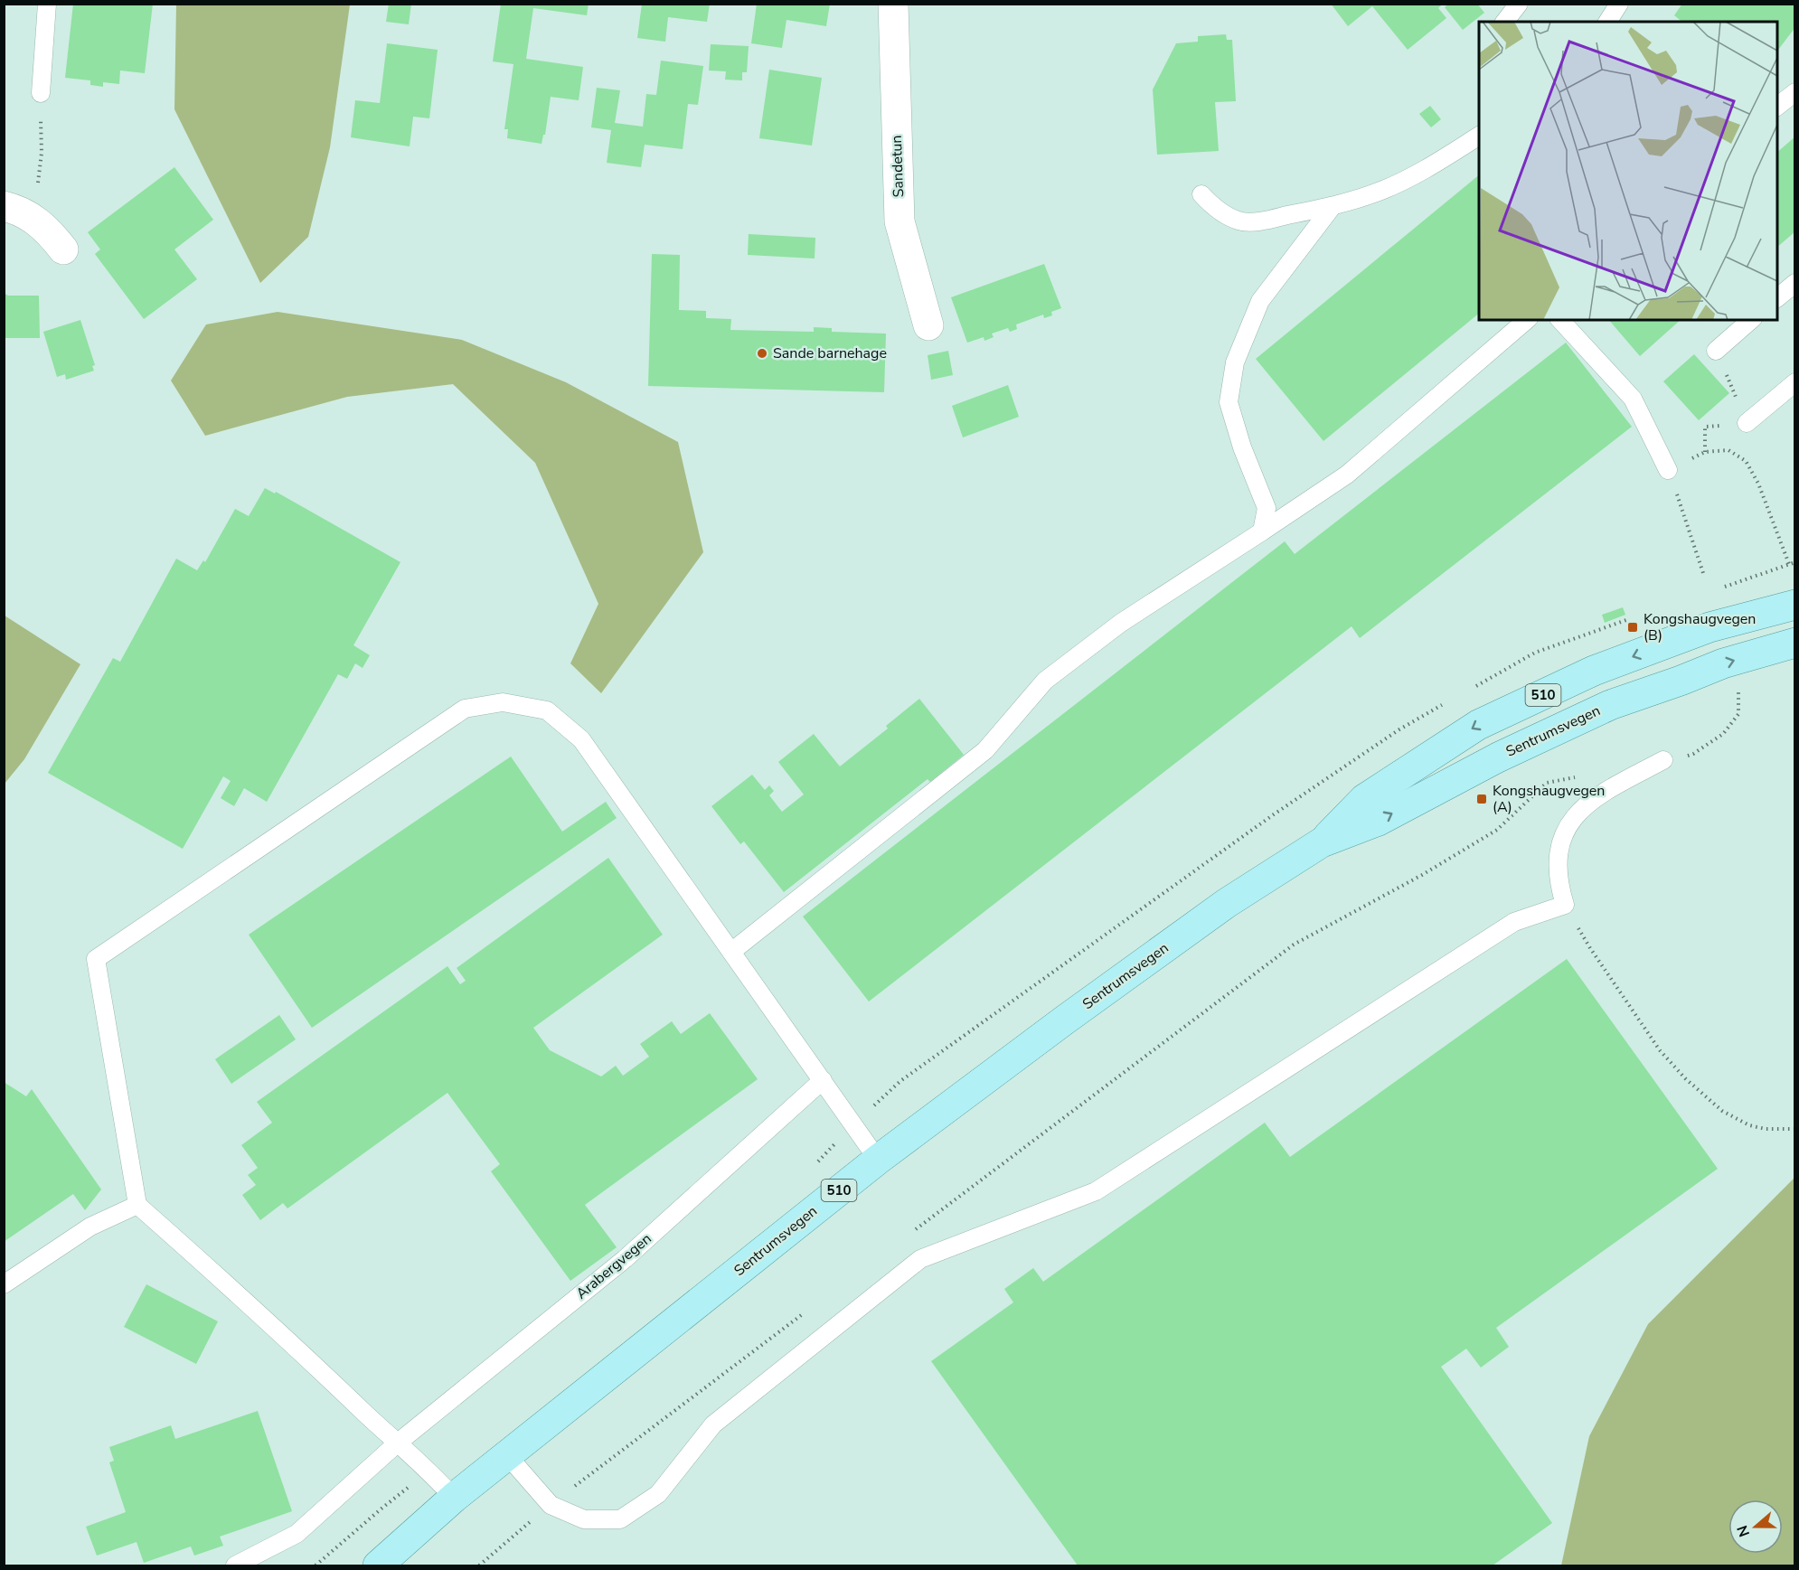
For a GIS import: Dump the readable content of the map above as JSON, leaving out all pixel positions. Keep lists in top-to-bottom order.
{
  "streets": {
    "main road": ["510", "Sentrumsvegen"],
    "street": ["Sandetun"],
    "lane": ["Arabergvegen"]
  },
  "places": {
    "other": ["Sande barnehage"],
    "transit": ["Kongshaugvegen (B)", "Kongshaugvegen (A)"]
  },
  "north": "left"
}
